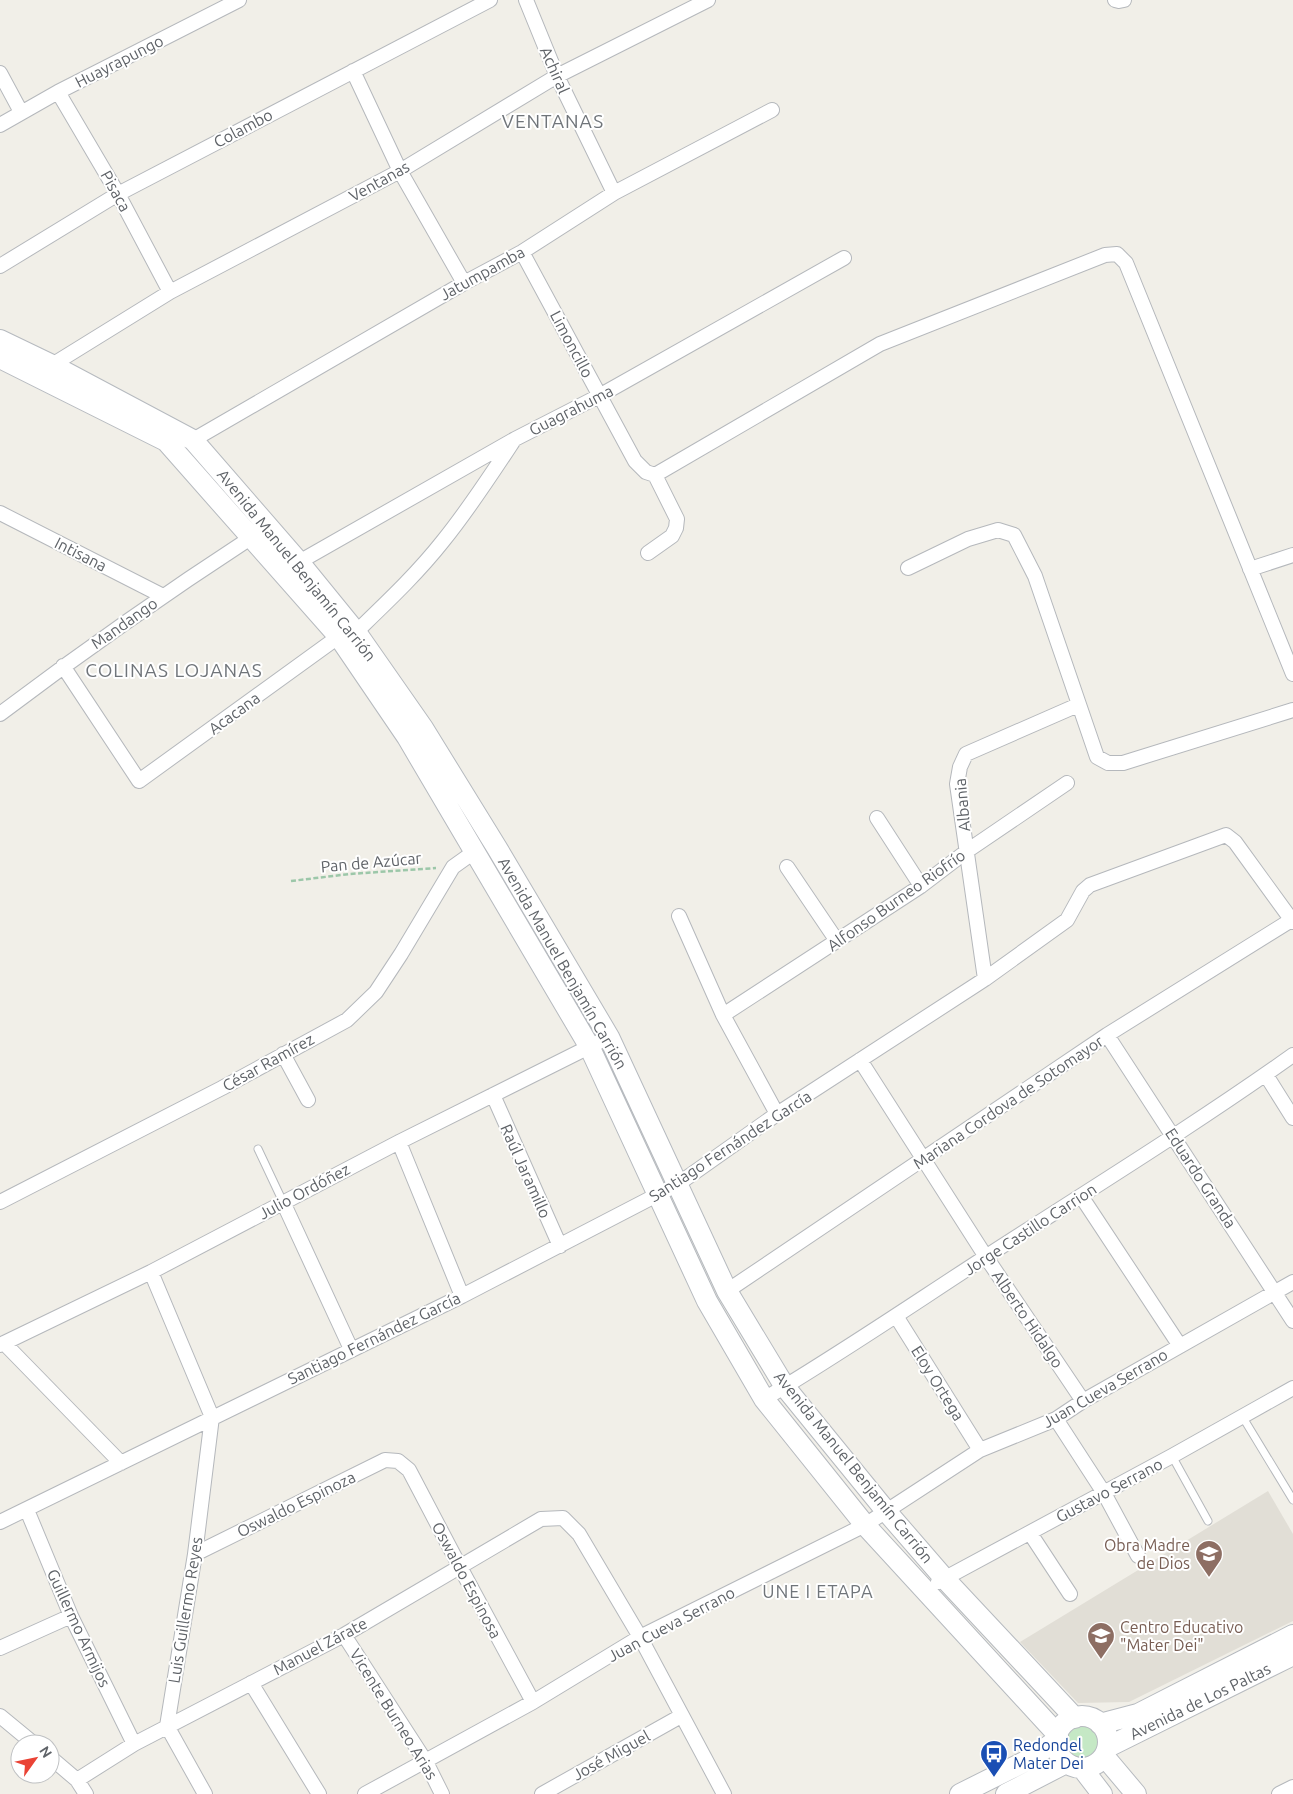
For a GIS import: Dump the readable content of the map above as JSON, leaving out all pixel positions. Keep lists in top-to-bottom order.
{
  "streets": {
    "main road": ["Avenida Manuel Benjamín Carrión", "Avenida de Los Paltas"],
    "street": [
      "Huayrapungo",
      "Achiral",
      "Colambo",
      "Ventanas",
      "Pisaca",
      "Jatumpamba",
      "Limoncillo",
      "Guagrahuma",
      "Intisana",
      "Mandango",
      "Acacana",
      "Albania",
      "Alfonso Burneo Riofrío",
      "César Ramírez",
      "Mariana Cordova de Sotomayor",
      "Santiago Fernández García",
      "Raúl Jaramillo",
      "Eduardo Granda",
      "Julio Ordóñez",
      "Jorge Castillo Carrion",
      "Alberto Hidalgo",
      "Eloy Ortega",
      "Juan Cueva Serrano",
      "Gustavo Serrano",
      "Oswaldo Espinoza",
      "Oswaldo Espinosa",
      "Luis Guillermo Reyes",
      "Guillermo Armijos",
      "Manuel Zárate",
      "Vicente Burneo Arias",
      "José Miguel"
    ],
    "path": ["Pan de Azúcar"]
  },
  "crossings": [
    ["Huayrapungo", "Pisaca"],
    ["Achiral", "Ventanas"],
    ["Achiral", "Jatumpamba"],
    ["Colambo", "Pisaca"],
    ["Ventanas", "Pisaca"],
    ["Ventanas", "Avenida Manuel Benjamín Carrión"],
    ["Jatumpamba", "Limoncillo"],
    ["Jatumpamba", "Avenida Manuel Benjamín Carrión"],
    ["Limoncillo", "Guagrahuma"],
    ["Guagrahuma", "Avenida Manuel Benjamín Carrión"],
    ["Guagrahuma", "Acacana"],
    ["Intisana", "Mandango"],
    ["Avenida Manuel Benjamín Carrión", "Mandango"],
    ["Avenida Manuel Benjamín Carrión", "Acacana"],
    ["Avenida Manuel Benjamín Carrión", "César Ramírez"],
    ["Avenida Manuel Benjamín Carrión", "Mariana Cordova de Sotomayor"],
    ["Avenida Manuel Benjamín Carrión", "Santiago Fernández García"],
    ["Avenida Manuel Benjamín Carrión", "Julio Ordóñez"],
    ["Avenida Manuel Benjamín Carrión", "Jorge Castillo Carrion"],
    ["Avenida Manuel Benjamín Carrión", "Juan Cueva Serrano"],
    ["Avenida Manuel Benjamín Carrión", "Gustavo Serrano"],
    ["Avenida Manuel Benjamín Carrión", "Avenida de Los Paltas"],
    ["Mandango", "Acacana"],
    ["Albania", "Alfonso Burneo Riofrío"],
    ["Albania", "Santiago Fernández García"],
    ["Pan de Azúcar", "César Ramírez"],
    ["Mariana Cordova de Sotomayor", "Santiago Fernández García"],
    ["Mariana Cordova de Sotomayor", "Eduardo Granda"],
    ["Mariana Cordova de Sotomayor", "Alberto Hidalgo"],
    ["Santiago Fernández García", "Raúl Jaramillo"],
    ["Santiago Fernández García", "Alberto Hidalgo"],
    ["Santiago Fernández García", "Luis Guillermo Reyes"],
    ["Santiago Fernández García", "Guillermo Armijos"],
    ["Raúl Jaramillo", "Julio Ordóñez"],
    ["Eduardo Granda", "Jorge Castillo Carrion"],
    ["Eduardo Granda", "Juan Cueva Serrano"],
    ["Jorge Castillo Carrion", "Alberto Hidalgo"],
    ["Jorge Castillo Carrion", "Eloy Ortega"],
    ["Alberto Hidalgo", "Juan Cueva Serrano"],
    ["Eloy Ortega", "Juan Cueva Serrano"],
    ["Juan Cueva Serrano", "Oswaldo Espinosa"],
    ["Juan Cueva Serrano", "Manuel Zárate"],
    ["Juan Cueva Serrano", "Vicente Burneo Arias"],
    ["Oswaldo Espinoza", "Oswaldo Espinosa"],
    ["Oswaldo Espinoza", "Luis Guillermo Reyes"],
    ["Oswaldo Espinosa", "Manuel Zárate"],
    ["Luis Guillermo Reyes", "Manuel Zárate"],
    ["Guillermo Armijos", "Manuel Zárate"],
    ["Manuel Zárate", "Vicente Burneo Arias"]
  ],
  "districts": ["VENTANAS", "COLINAS LOJANAS", "UNE I ETAPA"],
  "places": {
    "school or university": ["Obra Madre de Dios", "Centro Educativo \"Mater Dei\""],
    "bus stop": ["Redondel Mater Dei"]
  },
  "north": "top right"
}
